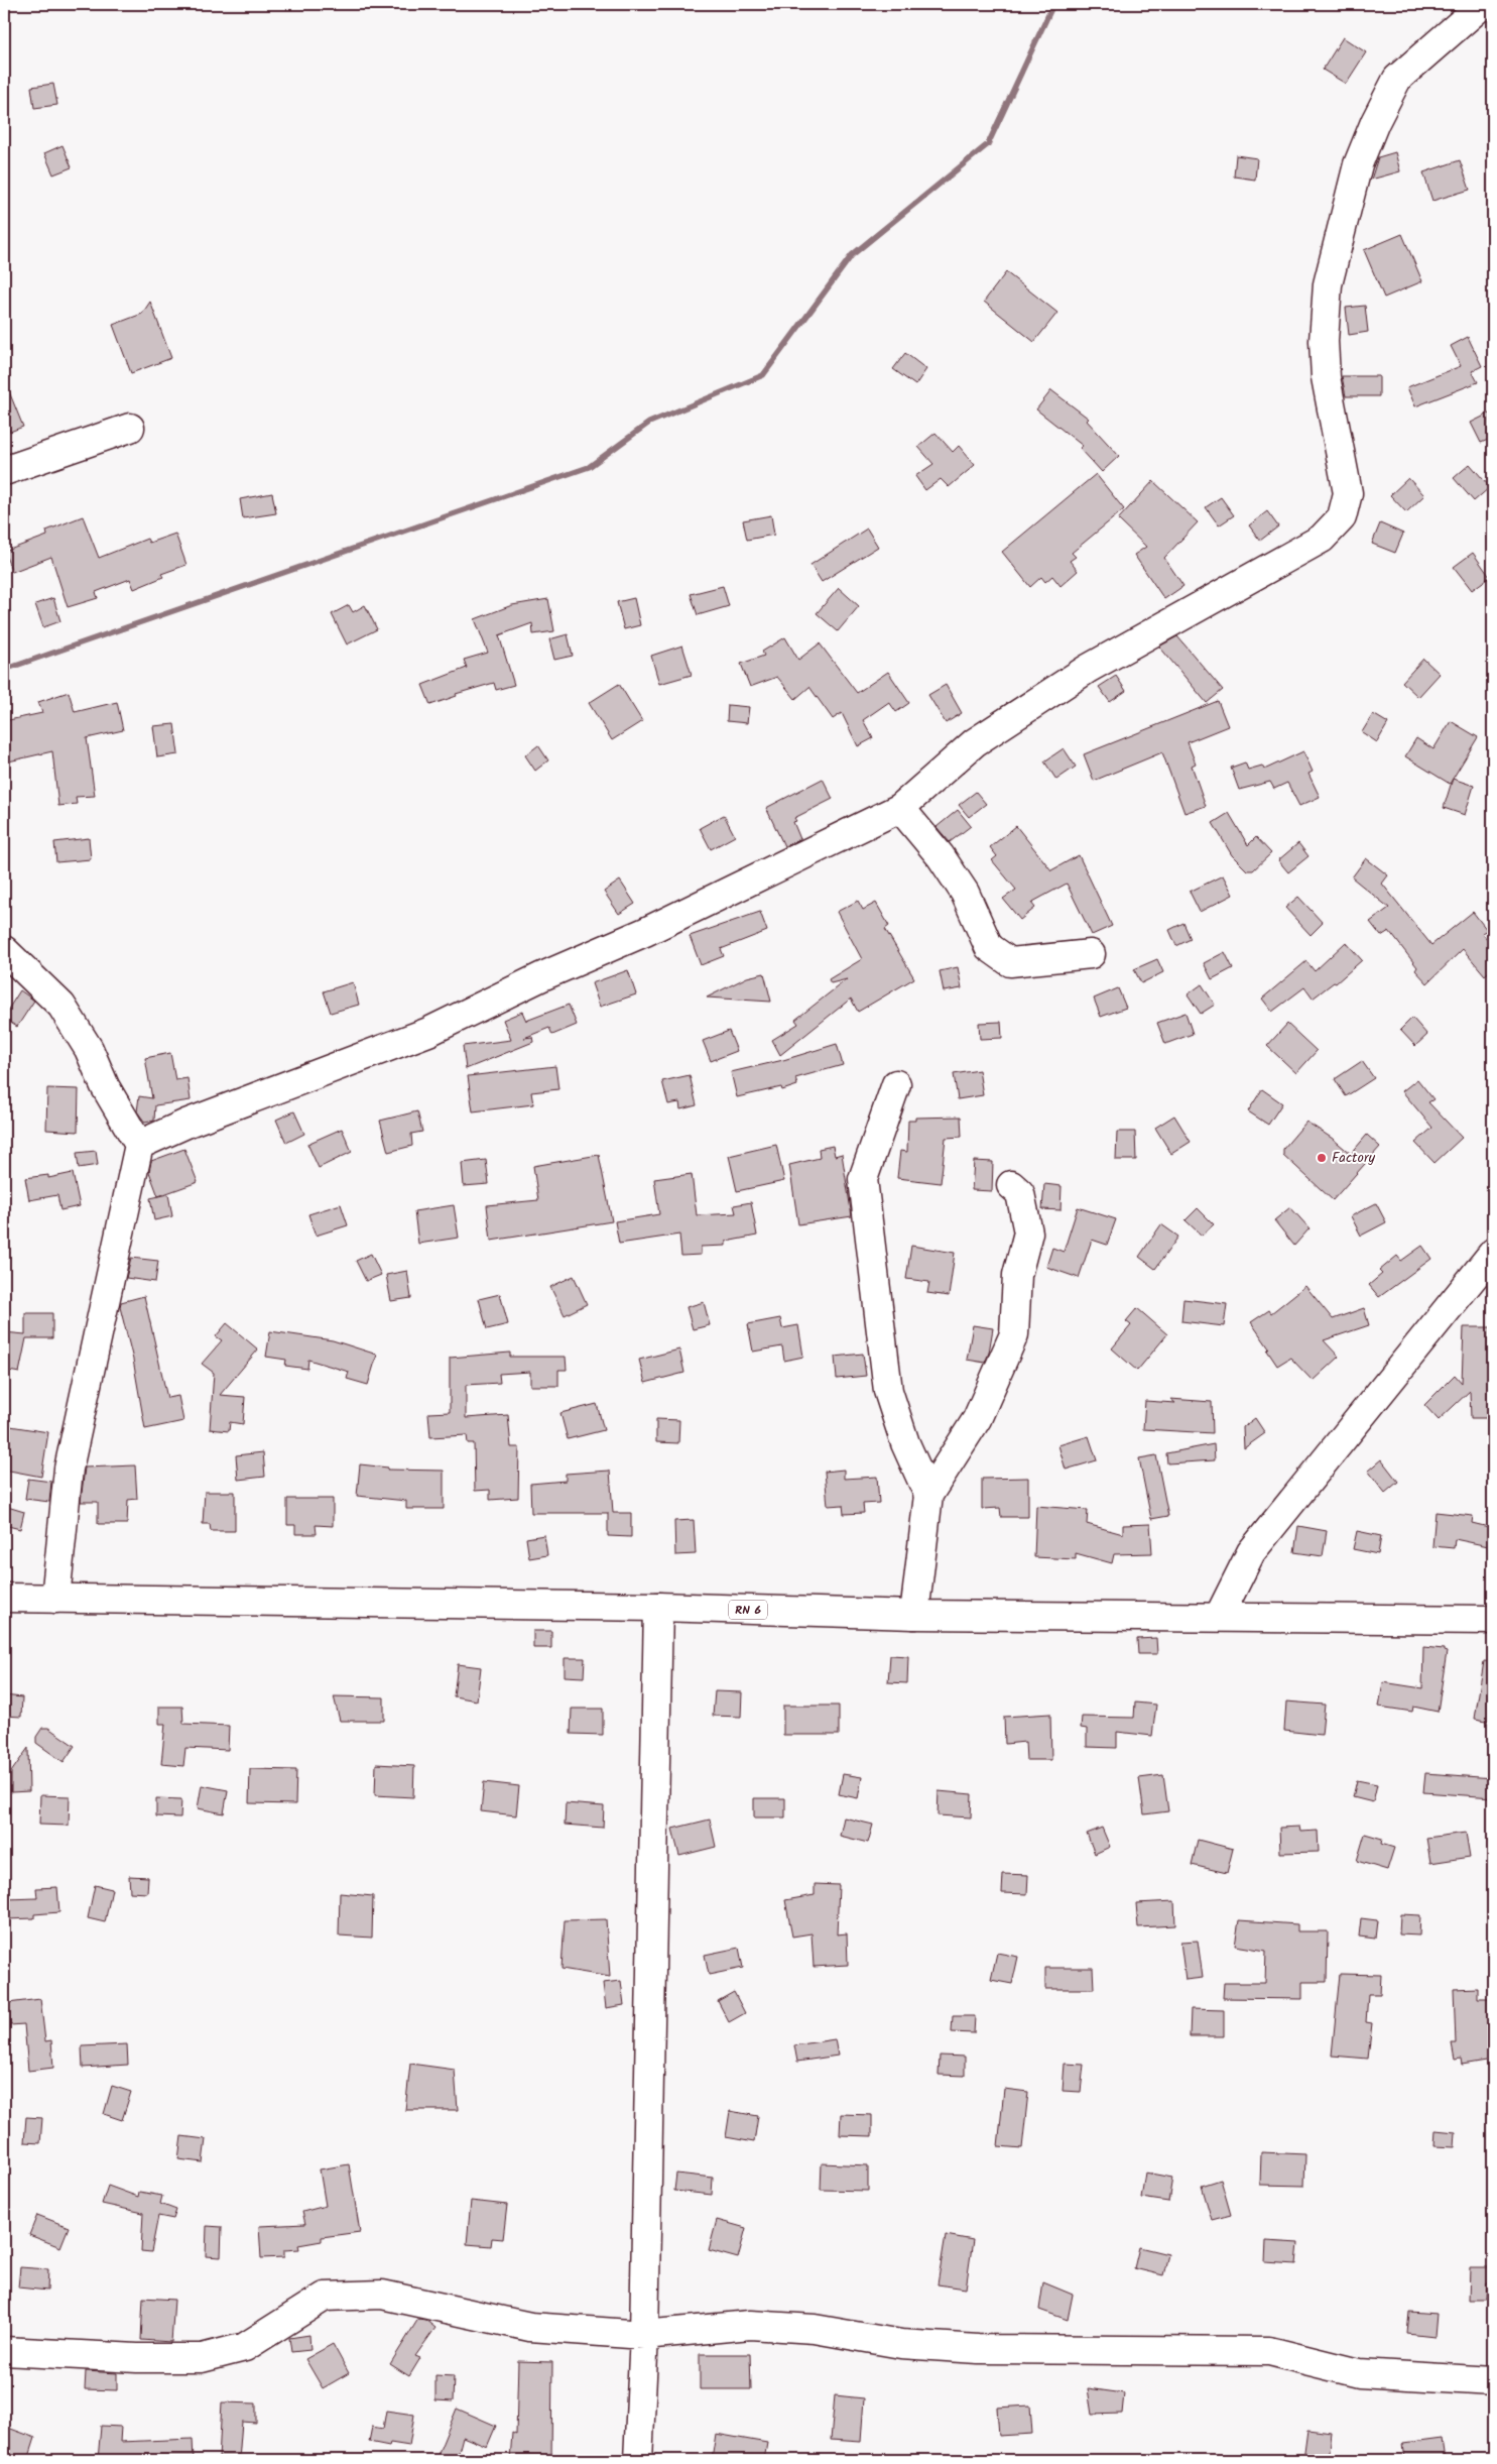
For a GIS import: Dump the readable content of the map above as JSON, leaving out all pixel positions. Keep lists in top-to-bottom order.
{
  "streets": {
    "street": ["RN 6"]
  },
  "places": ["Factory"]
}
